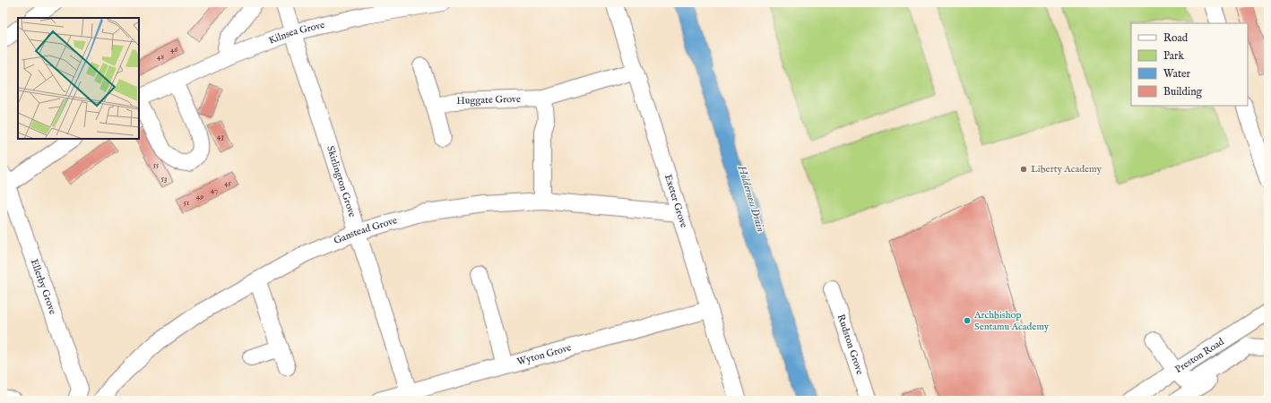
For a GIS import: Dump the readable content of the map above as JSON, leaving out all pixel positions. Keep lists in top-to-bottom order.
{
  "streets": {
    "street": [
      "Kilnsea Grove",
      "Huggate Grove",
      "Skirlington Grove",
      "Exeter Grove",
      "Ganstead Grove",
      "Ellerby Grove",
      "Rudston Grove",
      "Wyton Grove",
      "Preston Road"
    ]
  },
  "crossings": [
    ["Kilnsea Grove", "Skirlington Grove"],
    ["Huggate Grove", "Exeter Grove"],
    ["Skirlington Grove", "Ganstead Grove"],
    ["Skirlington Grove", "Wyton Grove"],
    ["Exeter Grove", "Ganstead Grove"],
    ["Exeter Grove", "Wyton Grove"]
  ],
  "water": ["Holderness Drain"],
  "places": ["Liberty Academy", "Archbishop Sentamu Academy"],
  "house_numbers": [
    "46",
    "48",
    "43",
    "55",
    "53",
    "45",
    "47",
    "49",
    "51"
  ],
  "legend": [
    "Road",
    "Park",
    "Water",
    "Building"
  ]
}
